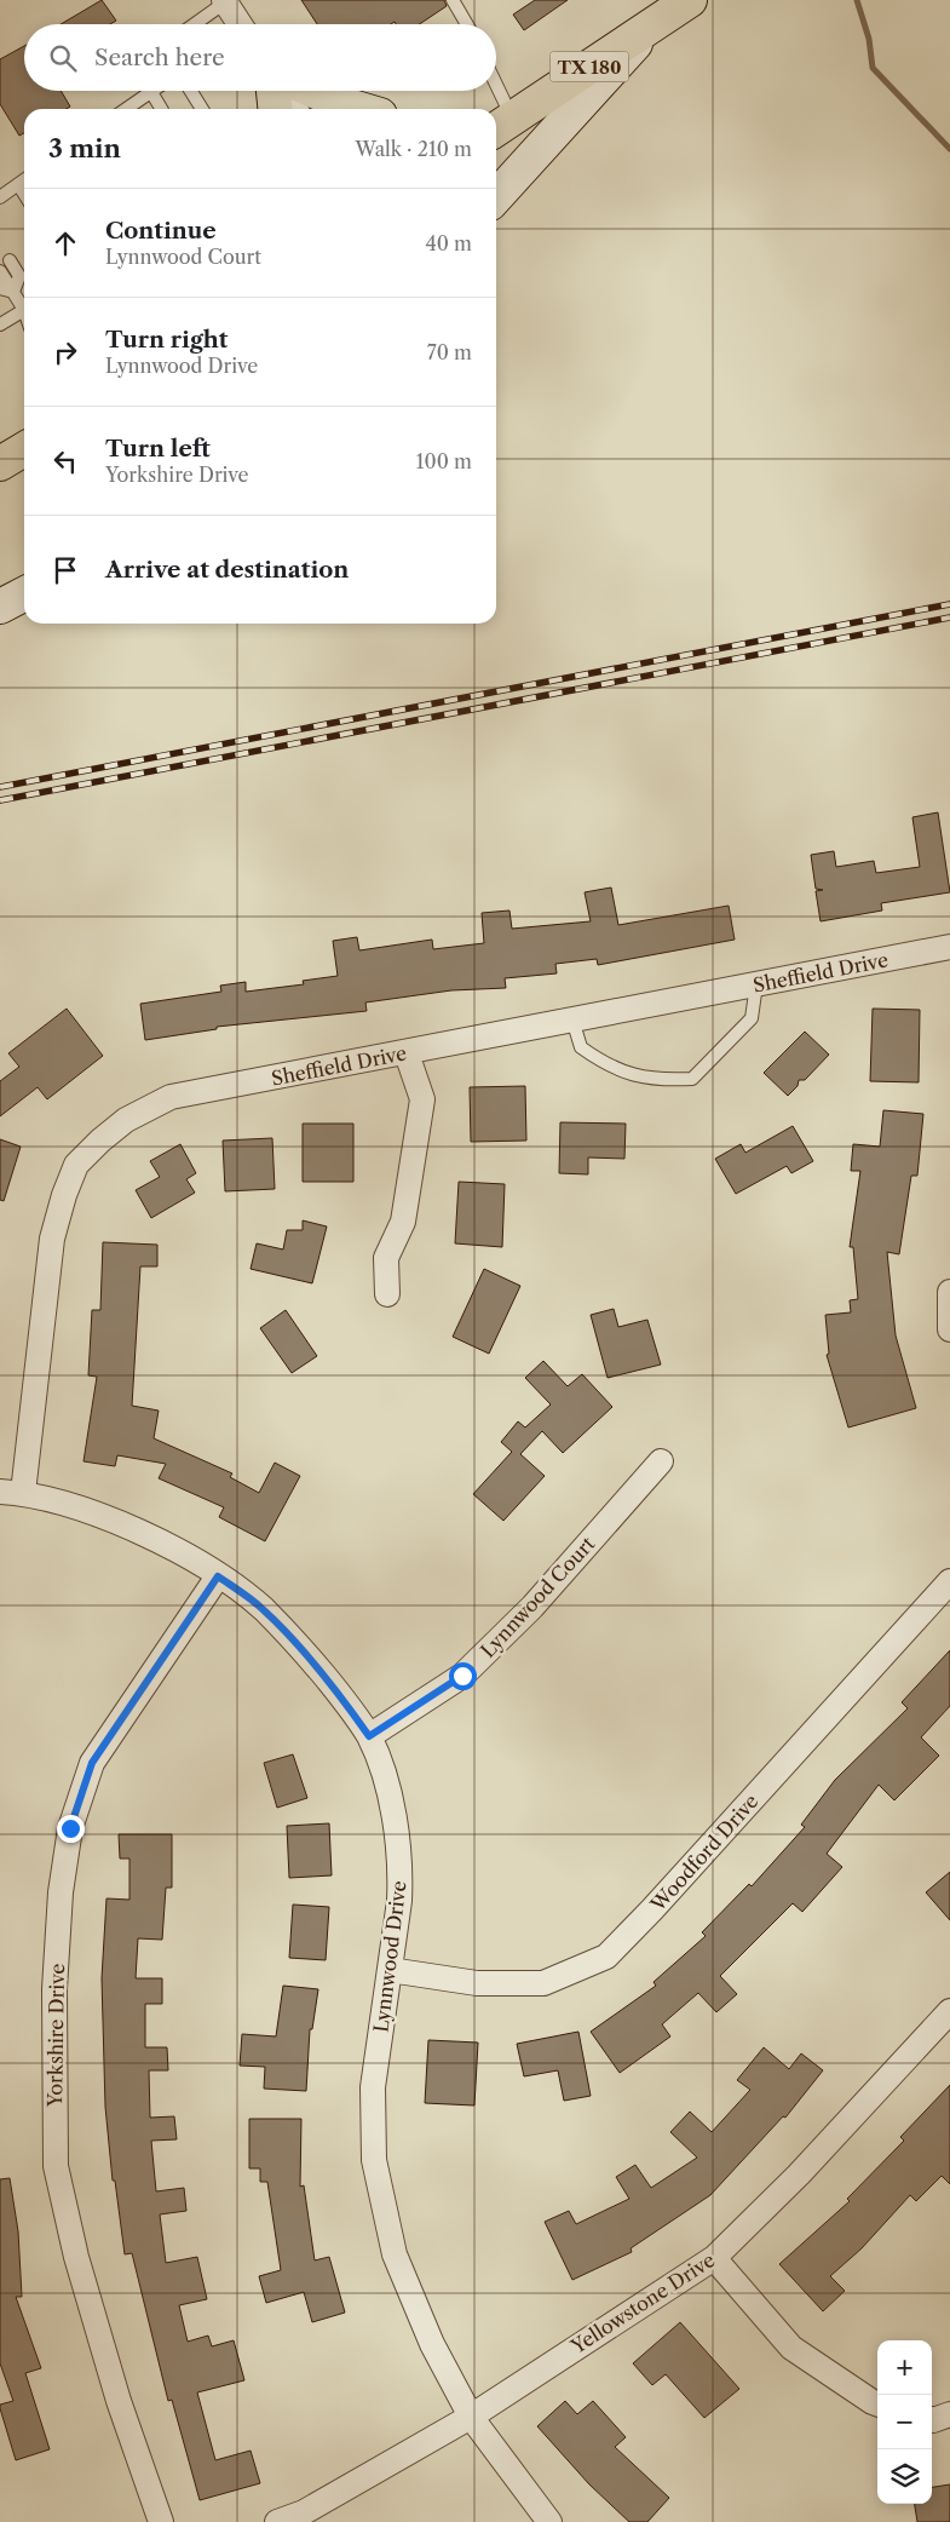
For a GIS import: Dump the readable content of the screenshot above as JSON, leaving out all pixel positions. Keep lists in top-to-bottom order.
{
  "streets": {
    "main road": ["TX 180"],
    "street": [
      "Sheffield Drive",
      "Lynnwood Court",
      "Woodford Drive",
      "Lynnwood Drive",
      "Yorkshire Drive",
      "Yellowstone Drive"
    ]
  },
  "crossings": [
    ["Sheffield Drive", "Lynnwood Drive"],
    ["Lynnwood Court", "Lynnwood Drive"],
    ["Woodford Drive", "Lynnwood Drive"],
    ["Lynnwood Drive", "Yorkshire Drive"],
    ["Lynnwood Drive", "Yellowstone Drive"]
  ],
  "page": {
    "search": "Search here",
    "heading": ["3 min", "Walk · 210 m"],
    "list": [
      ["Continue", "Lynnwood Court", "40 m"],
      ["Turn right", "Lynnwood Drive", "70 m"],
      ["Turn left", "Yorkshire Drive", "100 m"],
      "Arrive at destination"
    ],
    "map_buttons": ["+", "−"]
  }
}
